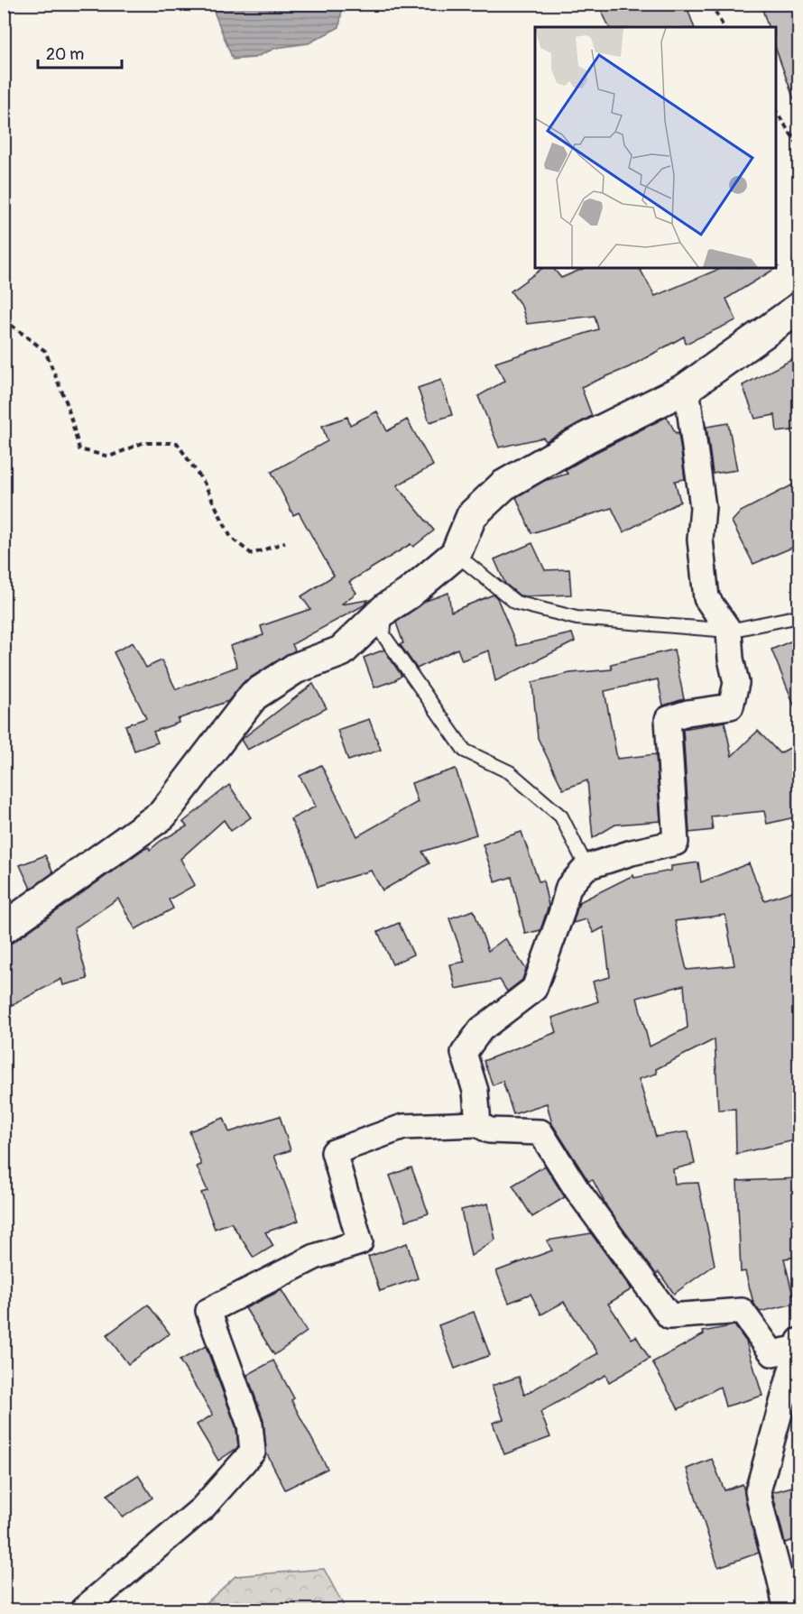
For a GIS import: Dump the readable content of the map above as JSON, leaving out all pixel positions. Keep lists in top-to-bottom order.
{
  "scale_bar": "20 m"
}
